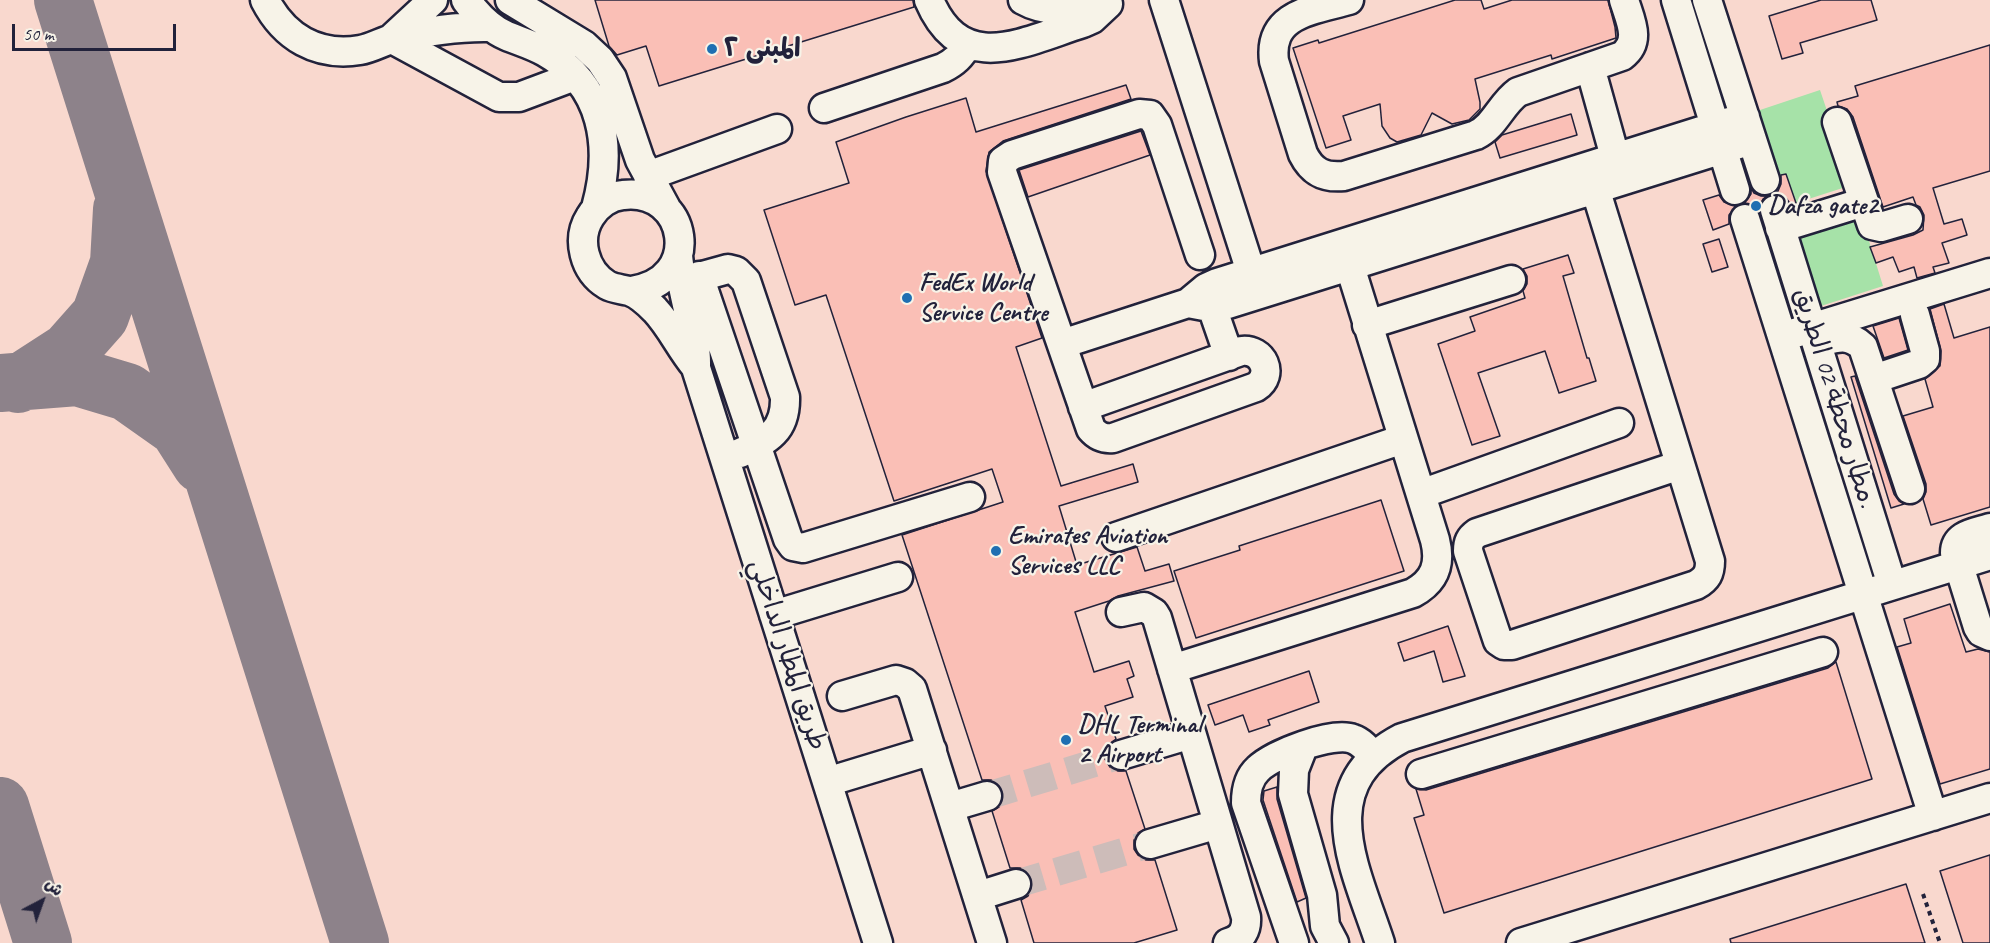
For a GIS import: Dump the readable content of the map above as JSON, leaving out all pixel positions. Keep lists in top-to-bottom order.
{
  "streets": {
    "street": ["مطار محطة 02 الطريق.", "طريق المطار الداخلي"]
  },
  "places": [
    "المبنى ٢",
    "Dafza gate2",
    "FedEx World Service Centre",
    "Emirates Aviation Services LLC",
    "DHL Terminal 2 Airport"
  ],
  "scale_bar": "50 m",
  "north": "top right"
}
